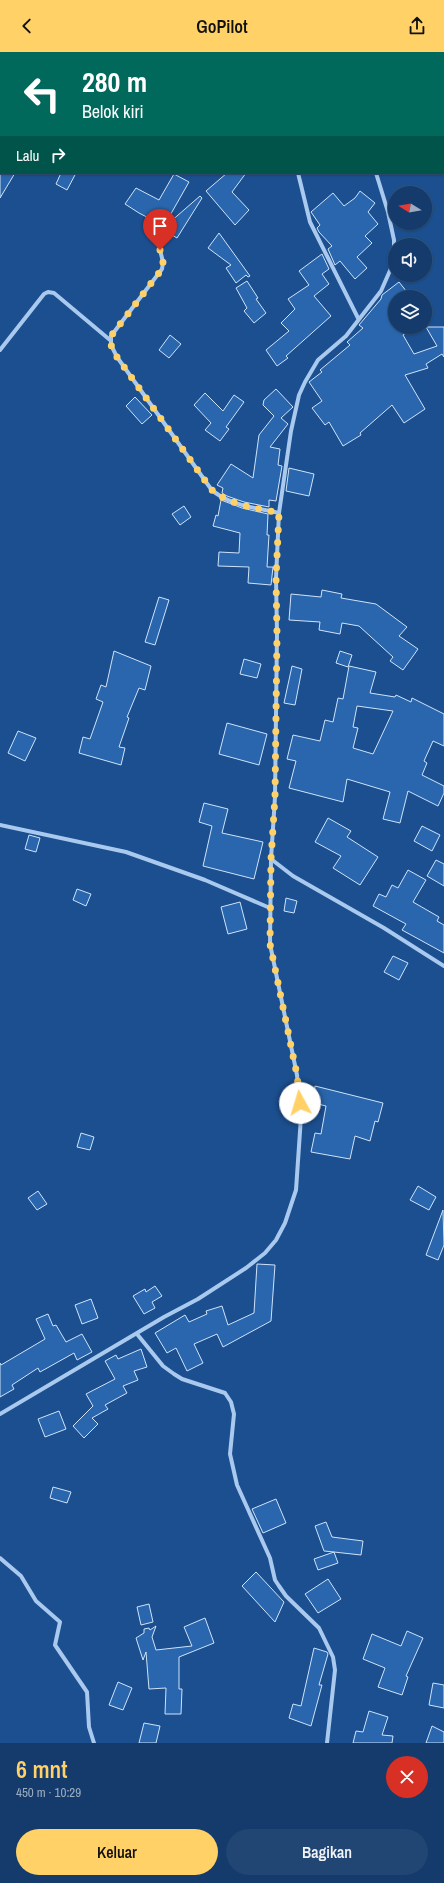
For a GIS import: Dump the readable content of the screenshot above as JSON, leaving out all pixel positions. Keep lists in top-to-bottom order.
{
  "north": "left",
  "page": {
    "header": "GoPilot",
    "turn": ["280 m", "Belok kiri"],
    "then": "Lalu",
    "heading": ["6 mnt", "450 m · 10:29"],
    "buttons": ["Keluar", "Bagikan"]
  }
}
